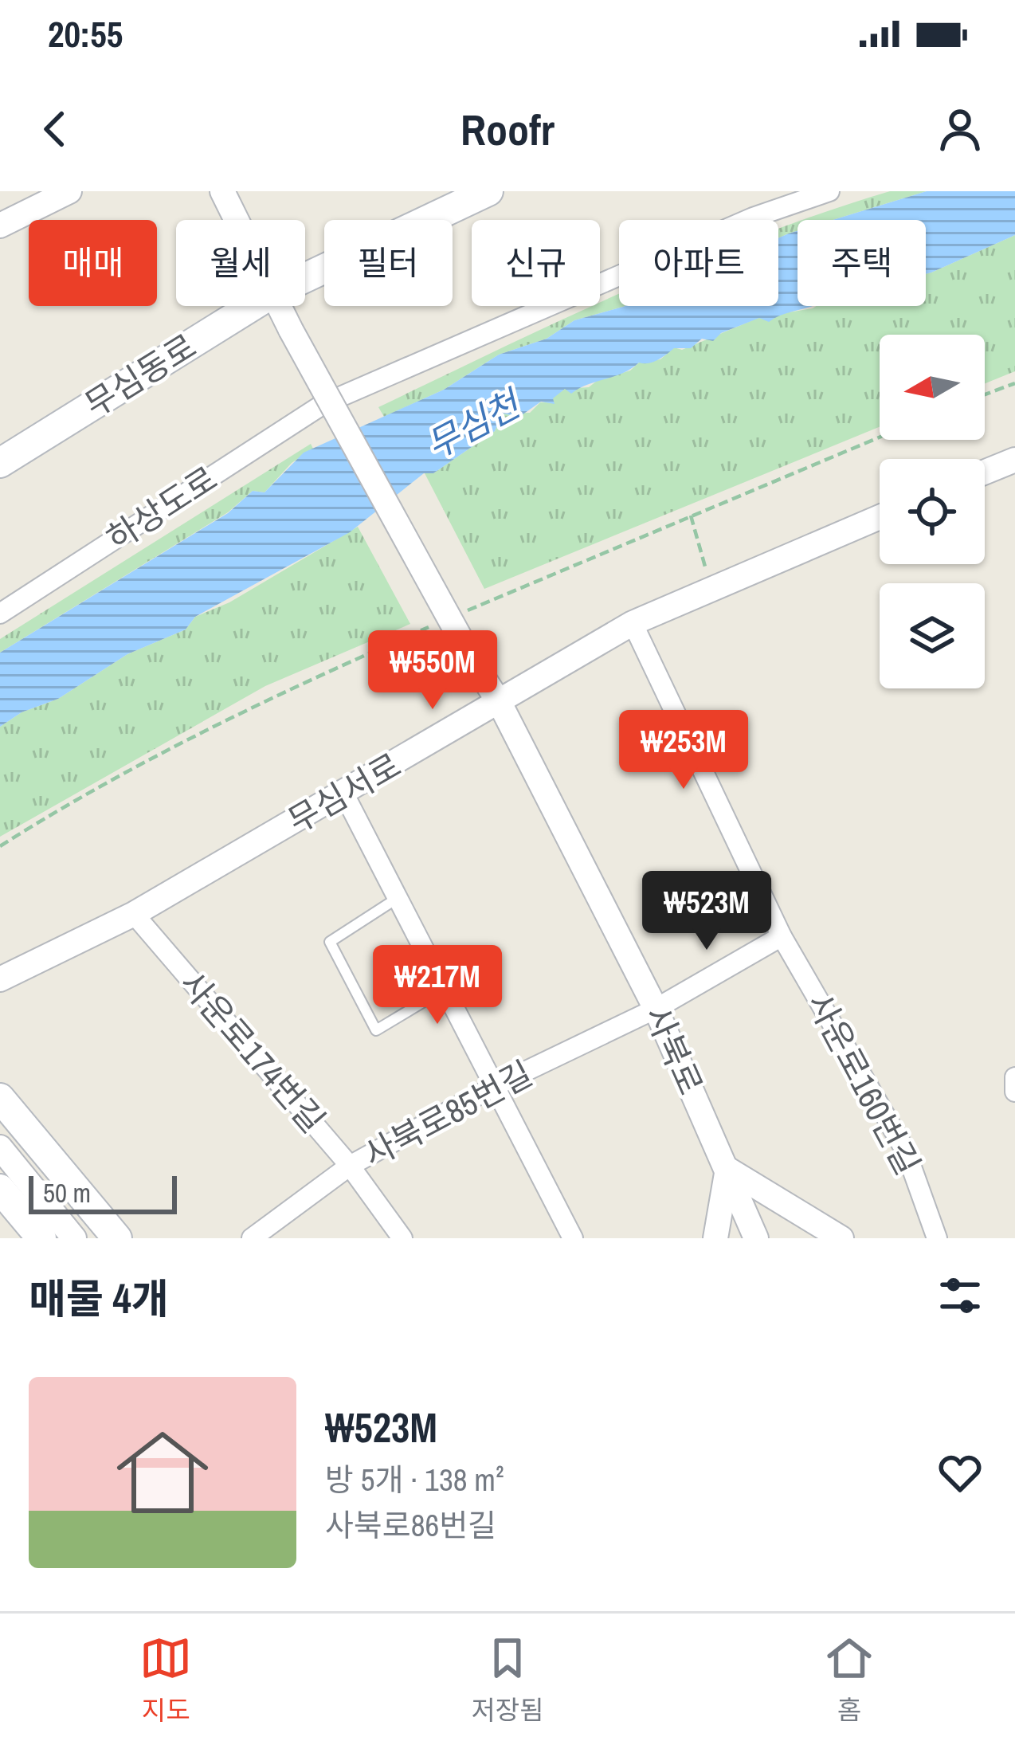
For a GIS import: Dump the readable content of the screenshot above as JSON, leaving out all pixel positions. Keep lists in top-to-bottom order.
{
  "streets": {
    "main road": ["무심동로"],
    "street": [
      "하상도로",
      "무심서로",
      "사북로",
      "사운로174번길",
      "사운로160번길",
      "사북로85번길"
    ]
  },
  "crossings": [
    ["무심서로", "사북로"],
    ["무심서로", "사운로174번길"],
    ["무심서로", "사운로160번길"],
    ["사북로", "사북로85번길"],
    ["사운로174번길", "사북로85번길"],
    ["사운로160번길", "사북로85번길"]
  ],
  "water": ["무심천"],
  "scale_bar": "50 m",
  "north": "left",
  "page": {
    "status": "20:55",
    "header": "Roofr",
    "chip": [
      "매매",
      "월세",
      "필터",
      "신규",
      "아파트",
      "주택"
    ],
    "price": [
      "₩550M",
      "₩253M",
      "₩523M",
      "₩217M"
    ],
    "scale": "50 m",
    "heading": "매물 4개",
    "list": [
      {
        "name": "₩523M",
        "note": "방 5개 · 138 m² · 사북로86번길"
      }
    ],
    "tabs": ["지도", "저장됨", "홈"]
  }
}
